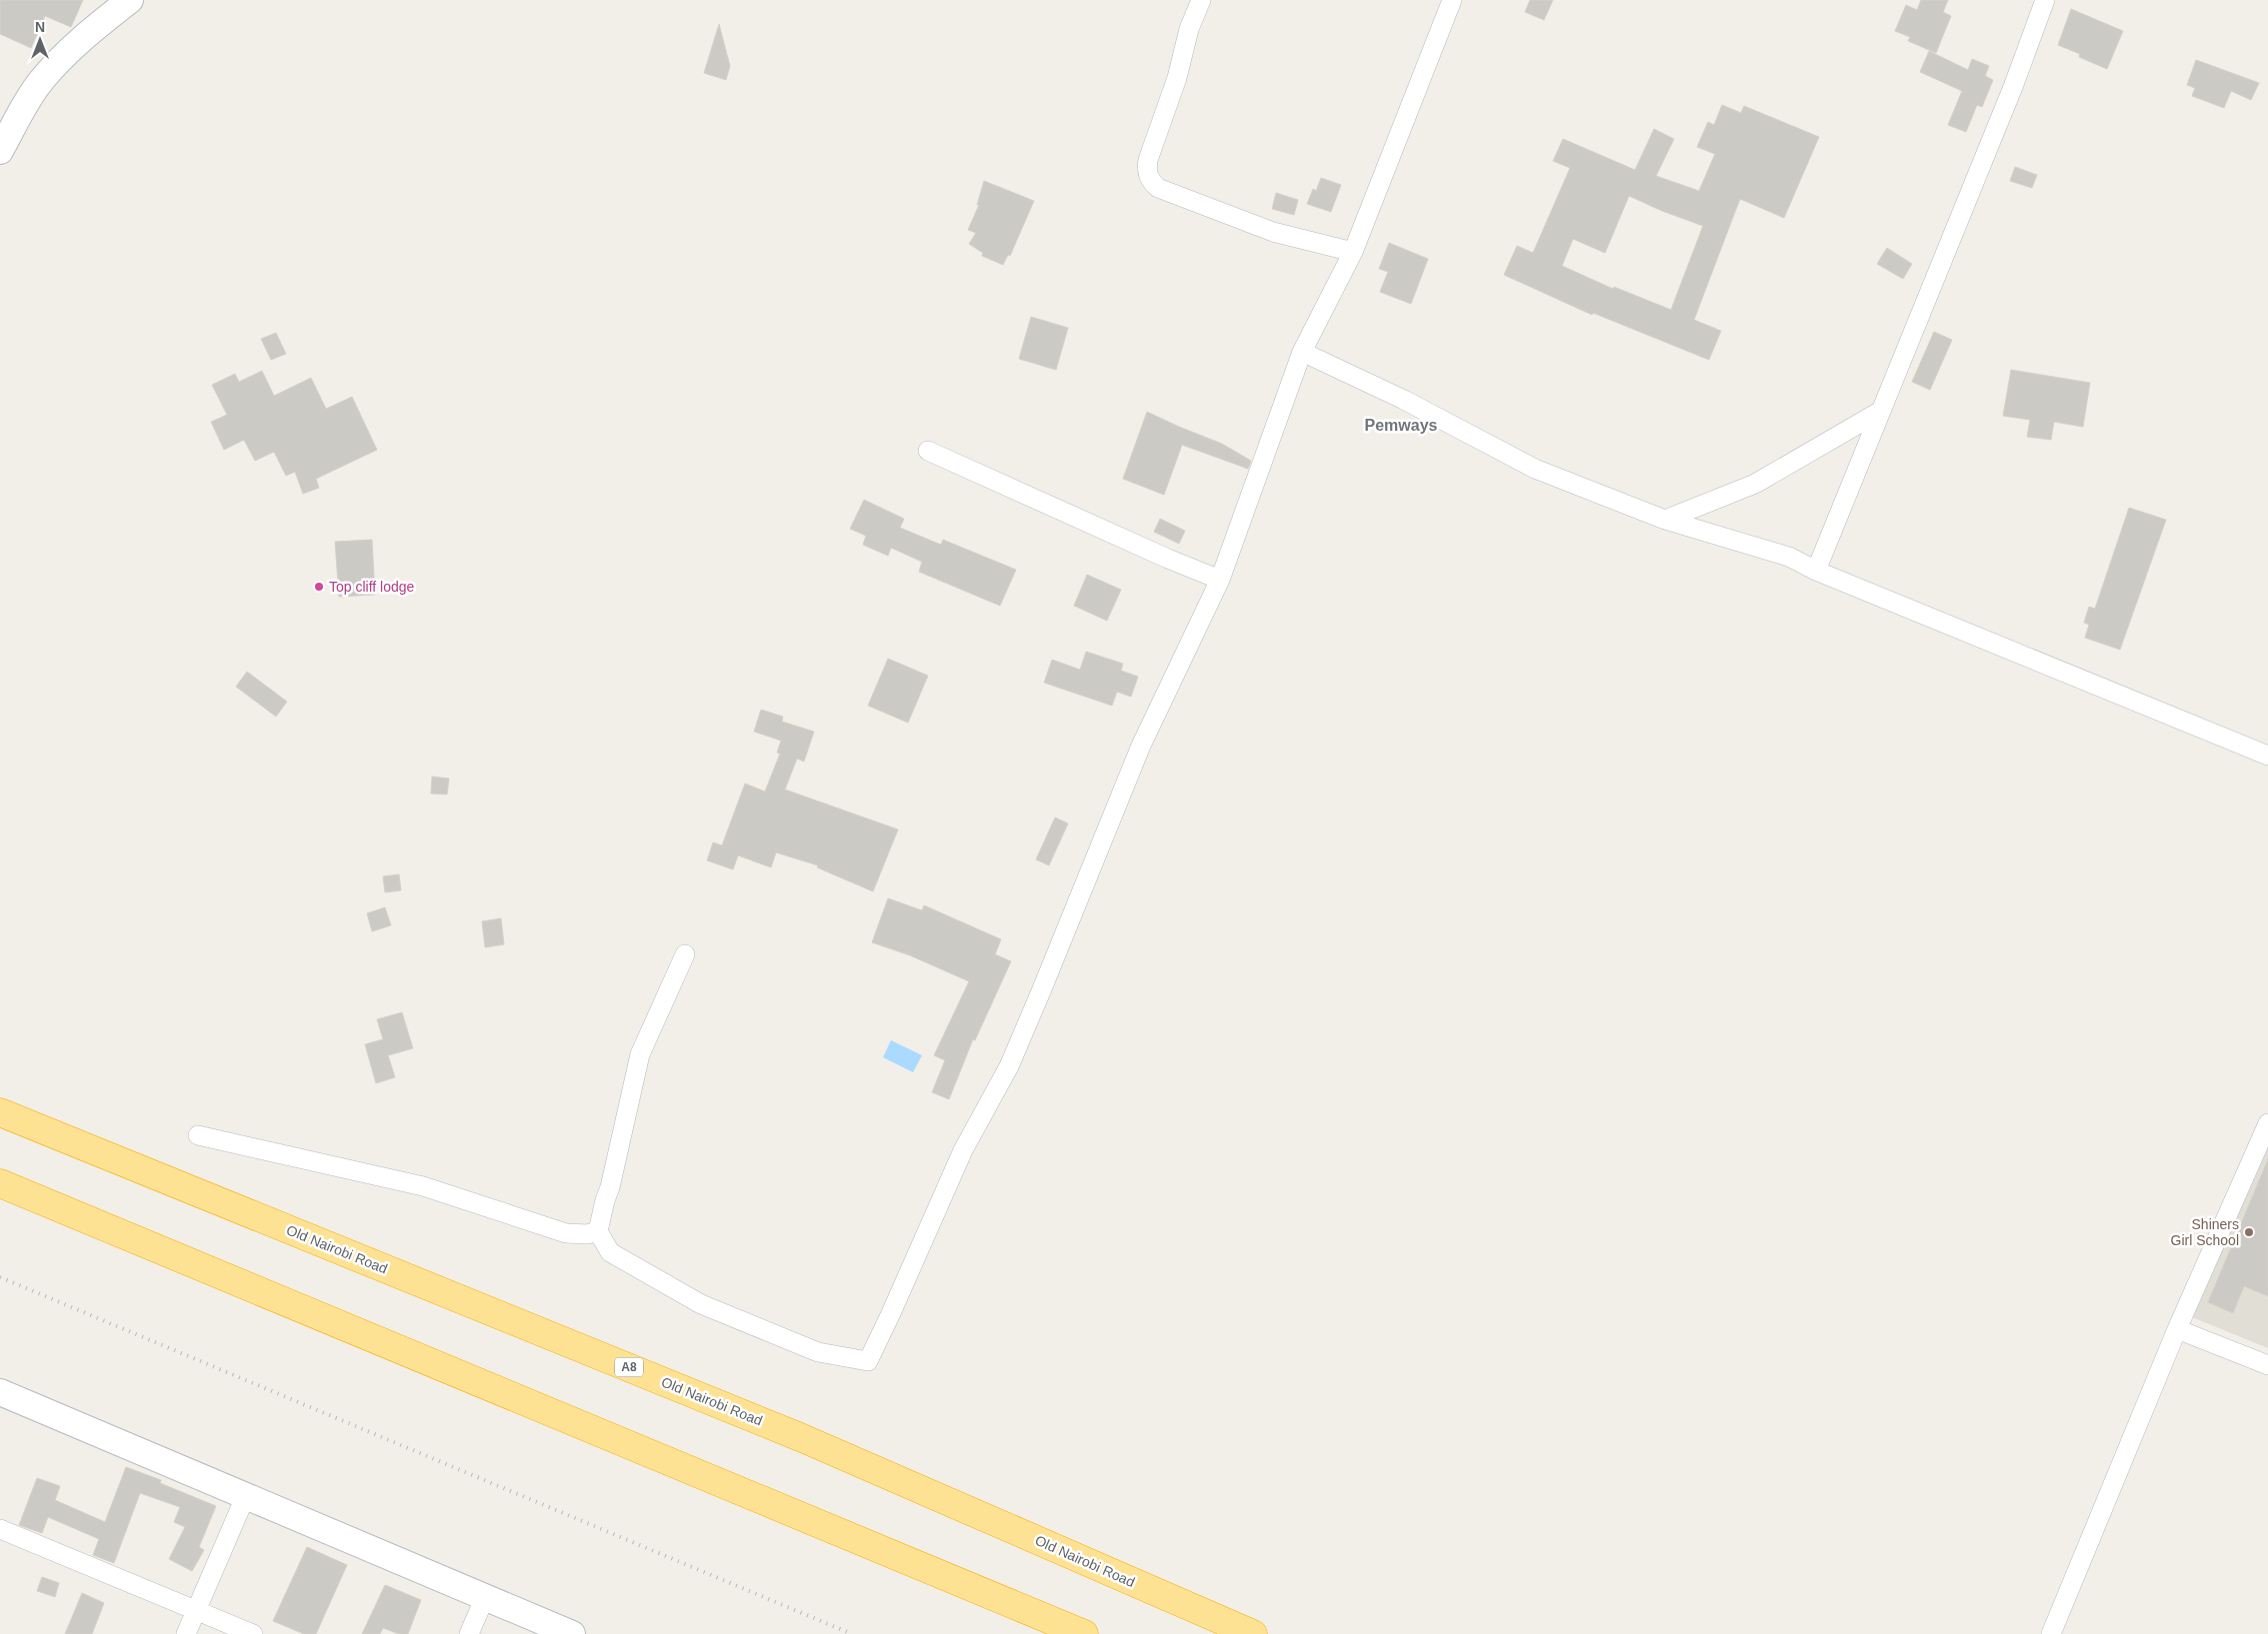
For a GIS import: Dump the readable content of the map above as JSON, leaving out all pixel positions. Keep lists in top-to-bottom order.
{
  "streets": {
    "highway": ["Old Nairobi Road", "A8"]
  },
  "districts": ["Pemways"],
  "places": ["Top cliff lodge", "Shiners Girl School"],
  "north": "top"
}
